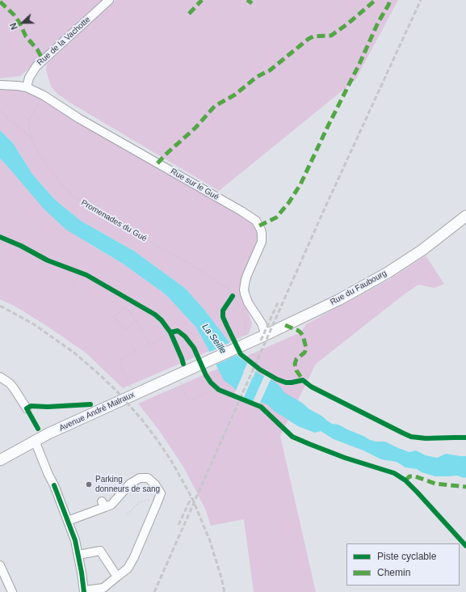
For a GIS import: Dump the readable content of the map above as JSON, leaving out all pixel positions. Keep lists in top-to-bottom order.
{
  "streets": {
    "main road": ["Rue du Faubourg", "Avenue André Malraux"],
    "street": ["Rue de la Vachotte", "Rue sur le Gué"],
    "path": ["Promenades du Gué"]
  },
  "crossings": [
    ["Rue de la Vachotte", "Rue sur le Gué"],
    ["Rue sur le Gué", "Rue du Faubourg"],
    ["Promenades du Gué", "Rue du Faubourg"],
    ["Rue du Faubourg", "Avenue André Malraux"]
  ],
  "water": ["La Seille"],
  "places": ["Parking donneurs de sang"],
  "legend": ["Piste cyclable", "Chemin"],
  "north": "left"
}
